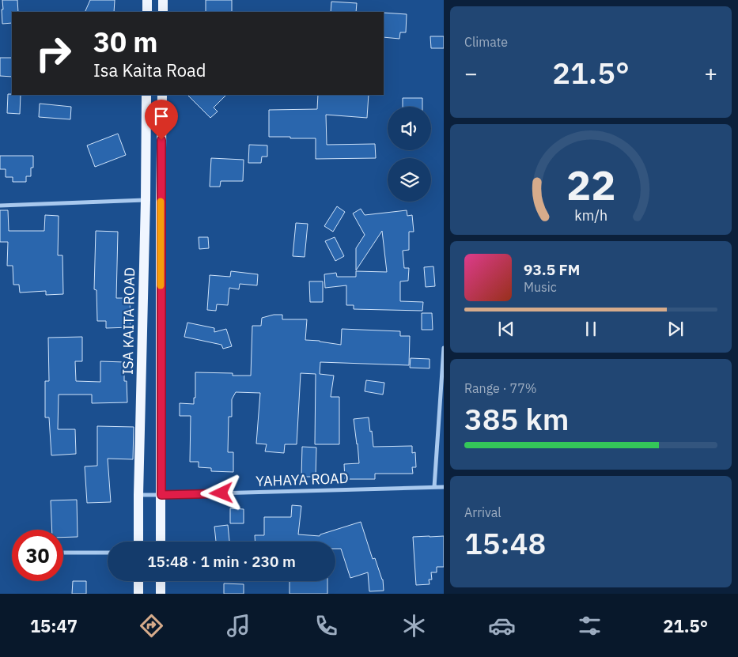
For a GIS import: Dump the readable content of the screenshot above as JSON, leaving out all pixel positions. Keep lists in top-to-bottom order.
{
  "streets": {
    "main road": ["ISA KAITA ROAD"],
    "street": ["YAHAYA ROAD"]
  },
  "crossings": [
    ["ISA KAITA ROAD", "YAHAYA ROAD"]
  ],
  "page": {
    "tile": [
      "Climate",
      ["Range · 77%", "385 km"],
      ["Arrival", "15:48"]
    ],
    "turn": ["30 m", "Isa Kaita Road"],
    "heat": ["−", "21.5°", "+"],
    "song": ["93.5 FM", "Music"],
    "limit": "30",
    "trip": "15:48 · 1 min · 230 m",
    "tabs": ["15:47", "21.5°"],
    "gauge": ["22", "km/h"]
  }
}
